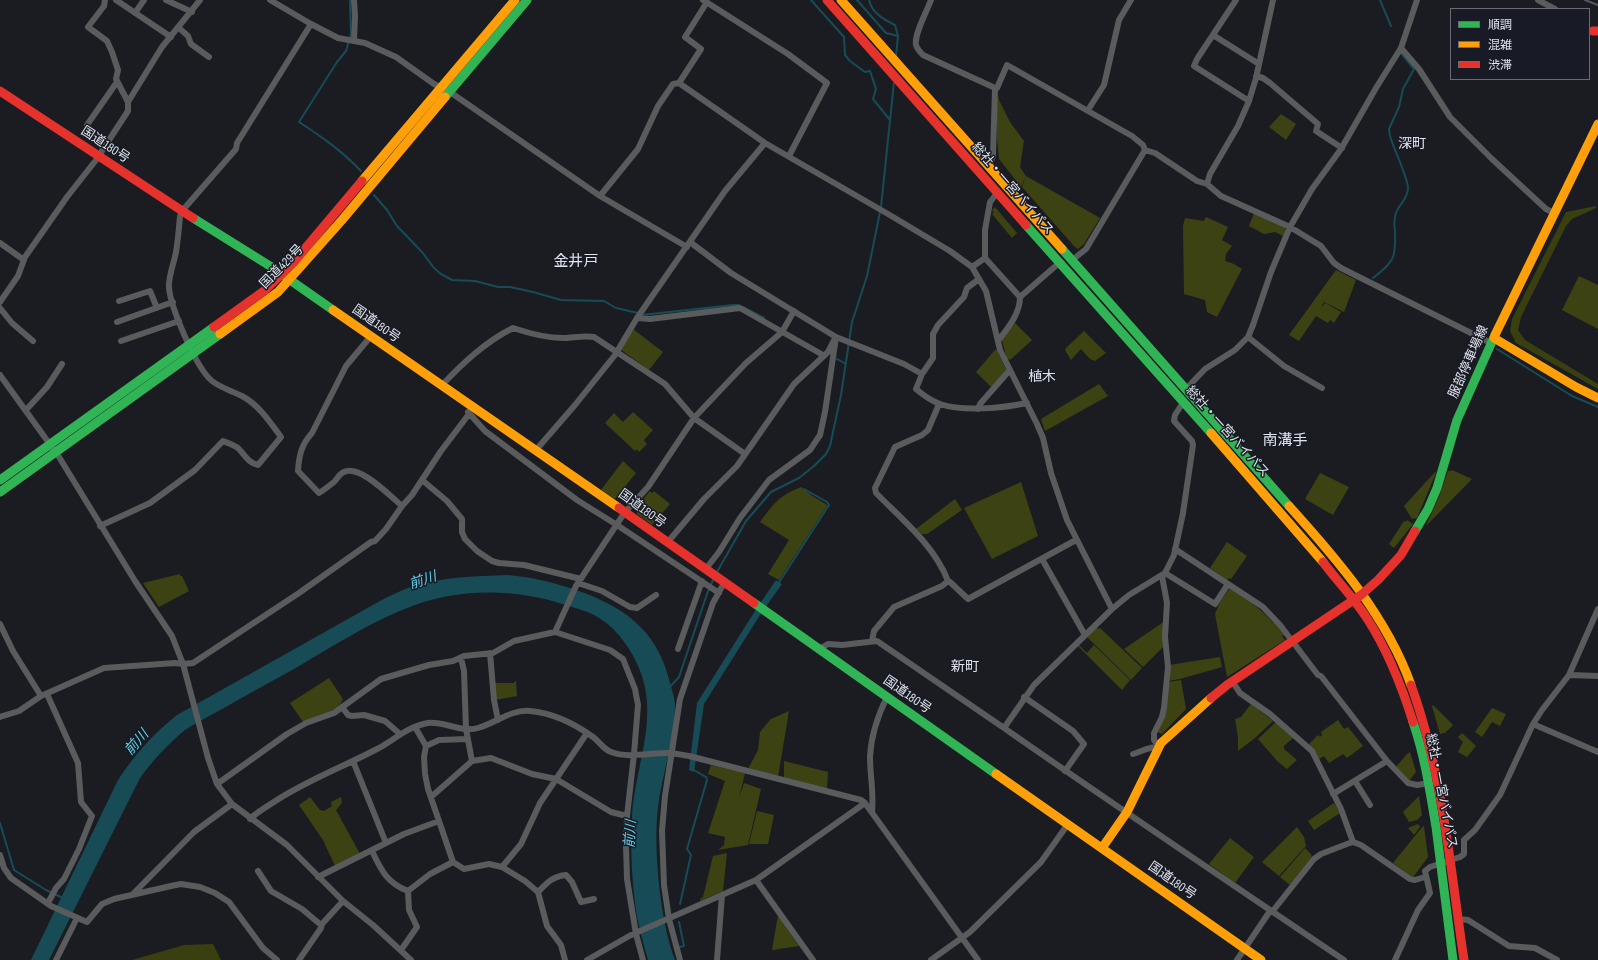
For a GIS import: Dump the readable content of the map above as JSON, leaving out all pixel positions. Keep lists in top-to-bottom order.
{
  "streets": {
    "main road": [
      "国道180号",
      "総社・一宮バイパス",
      "国道429号",
      "服部停車場線"
    ]
  },
  "crossings": [
    ["国道180号", "国道429号"],
    ["国道180号", "服部停車場線"],
    ["総社・一宮バイパス", "服部停車場線"]
  ],
  "districts": [
    "深町",
    "金井戸",
    "植木",
    "南溝手",
    "新町"
  ],
  "water": ["前川"],
  "legend": ["順調", "混雑", "渋滞"]
}
